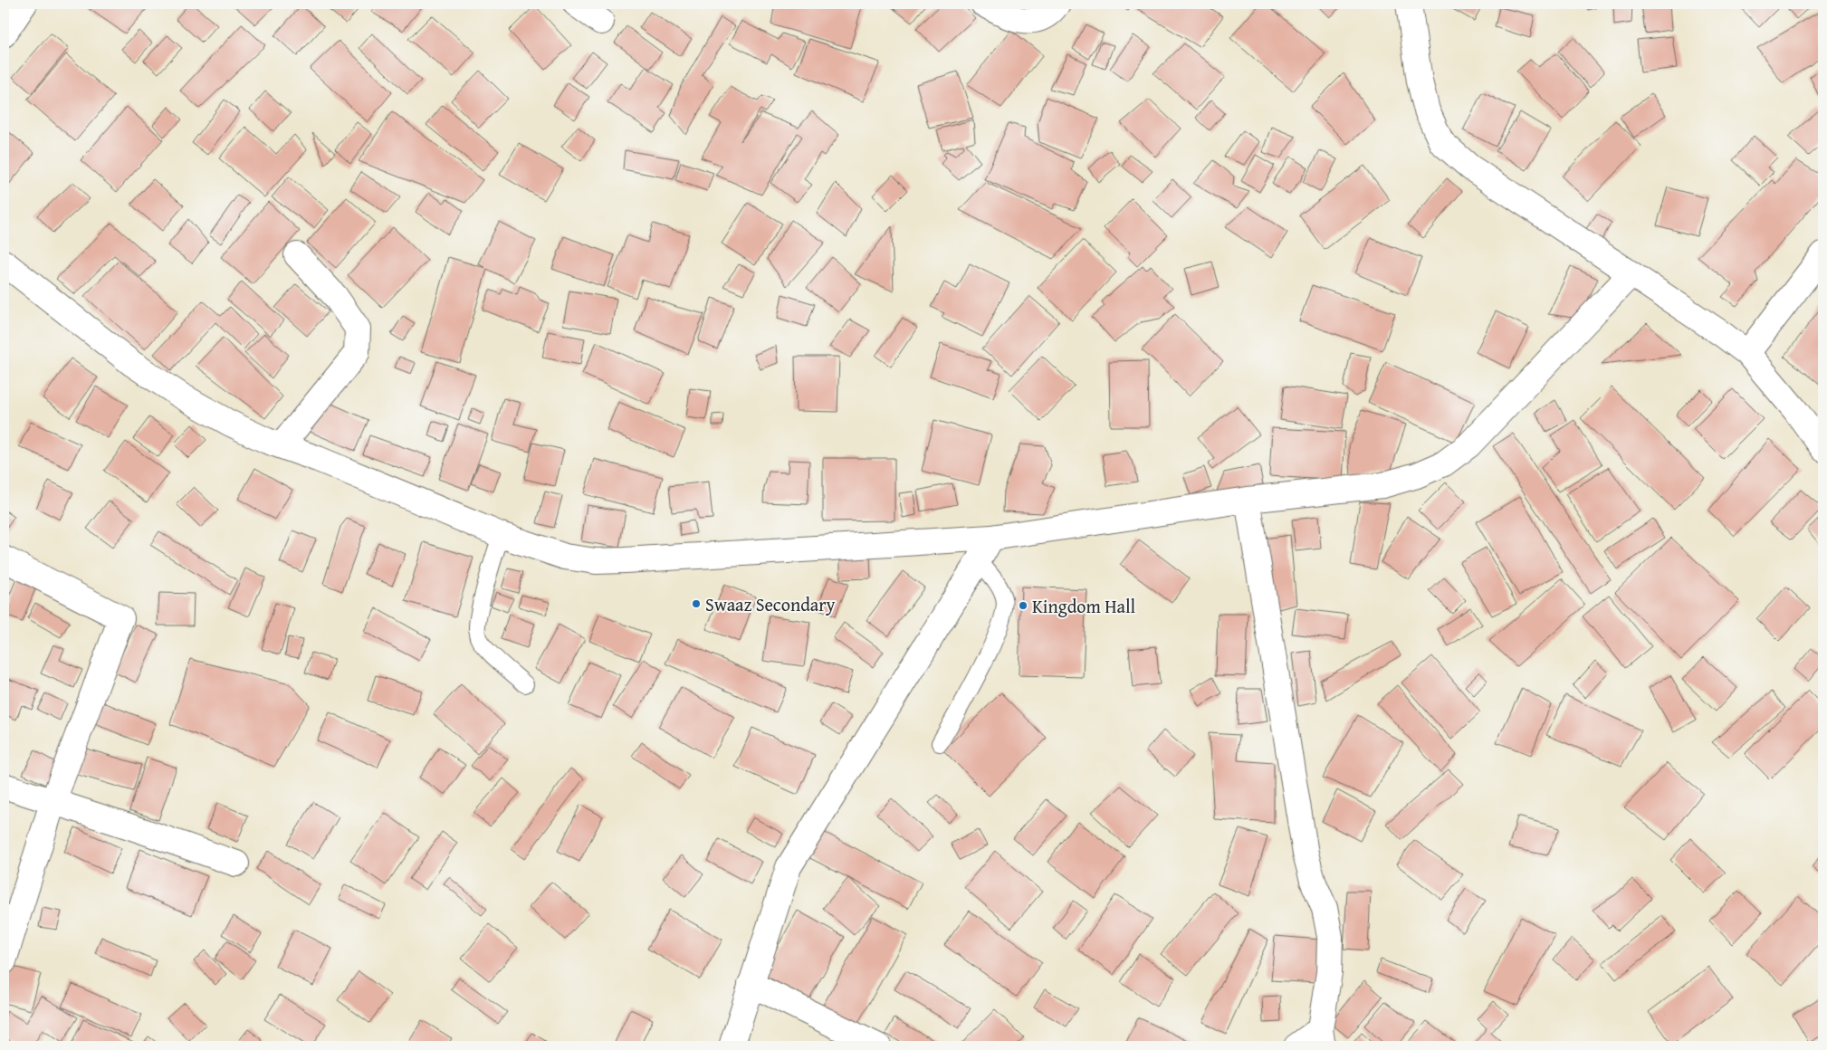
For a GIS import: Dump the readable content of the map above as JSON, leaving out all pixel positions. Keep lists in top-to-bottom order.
{
  "places": ["Swaaz Secondary", "Kingdom Hall"]
}
